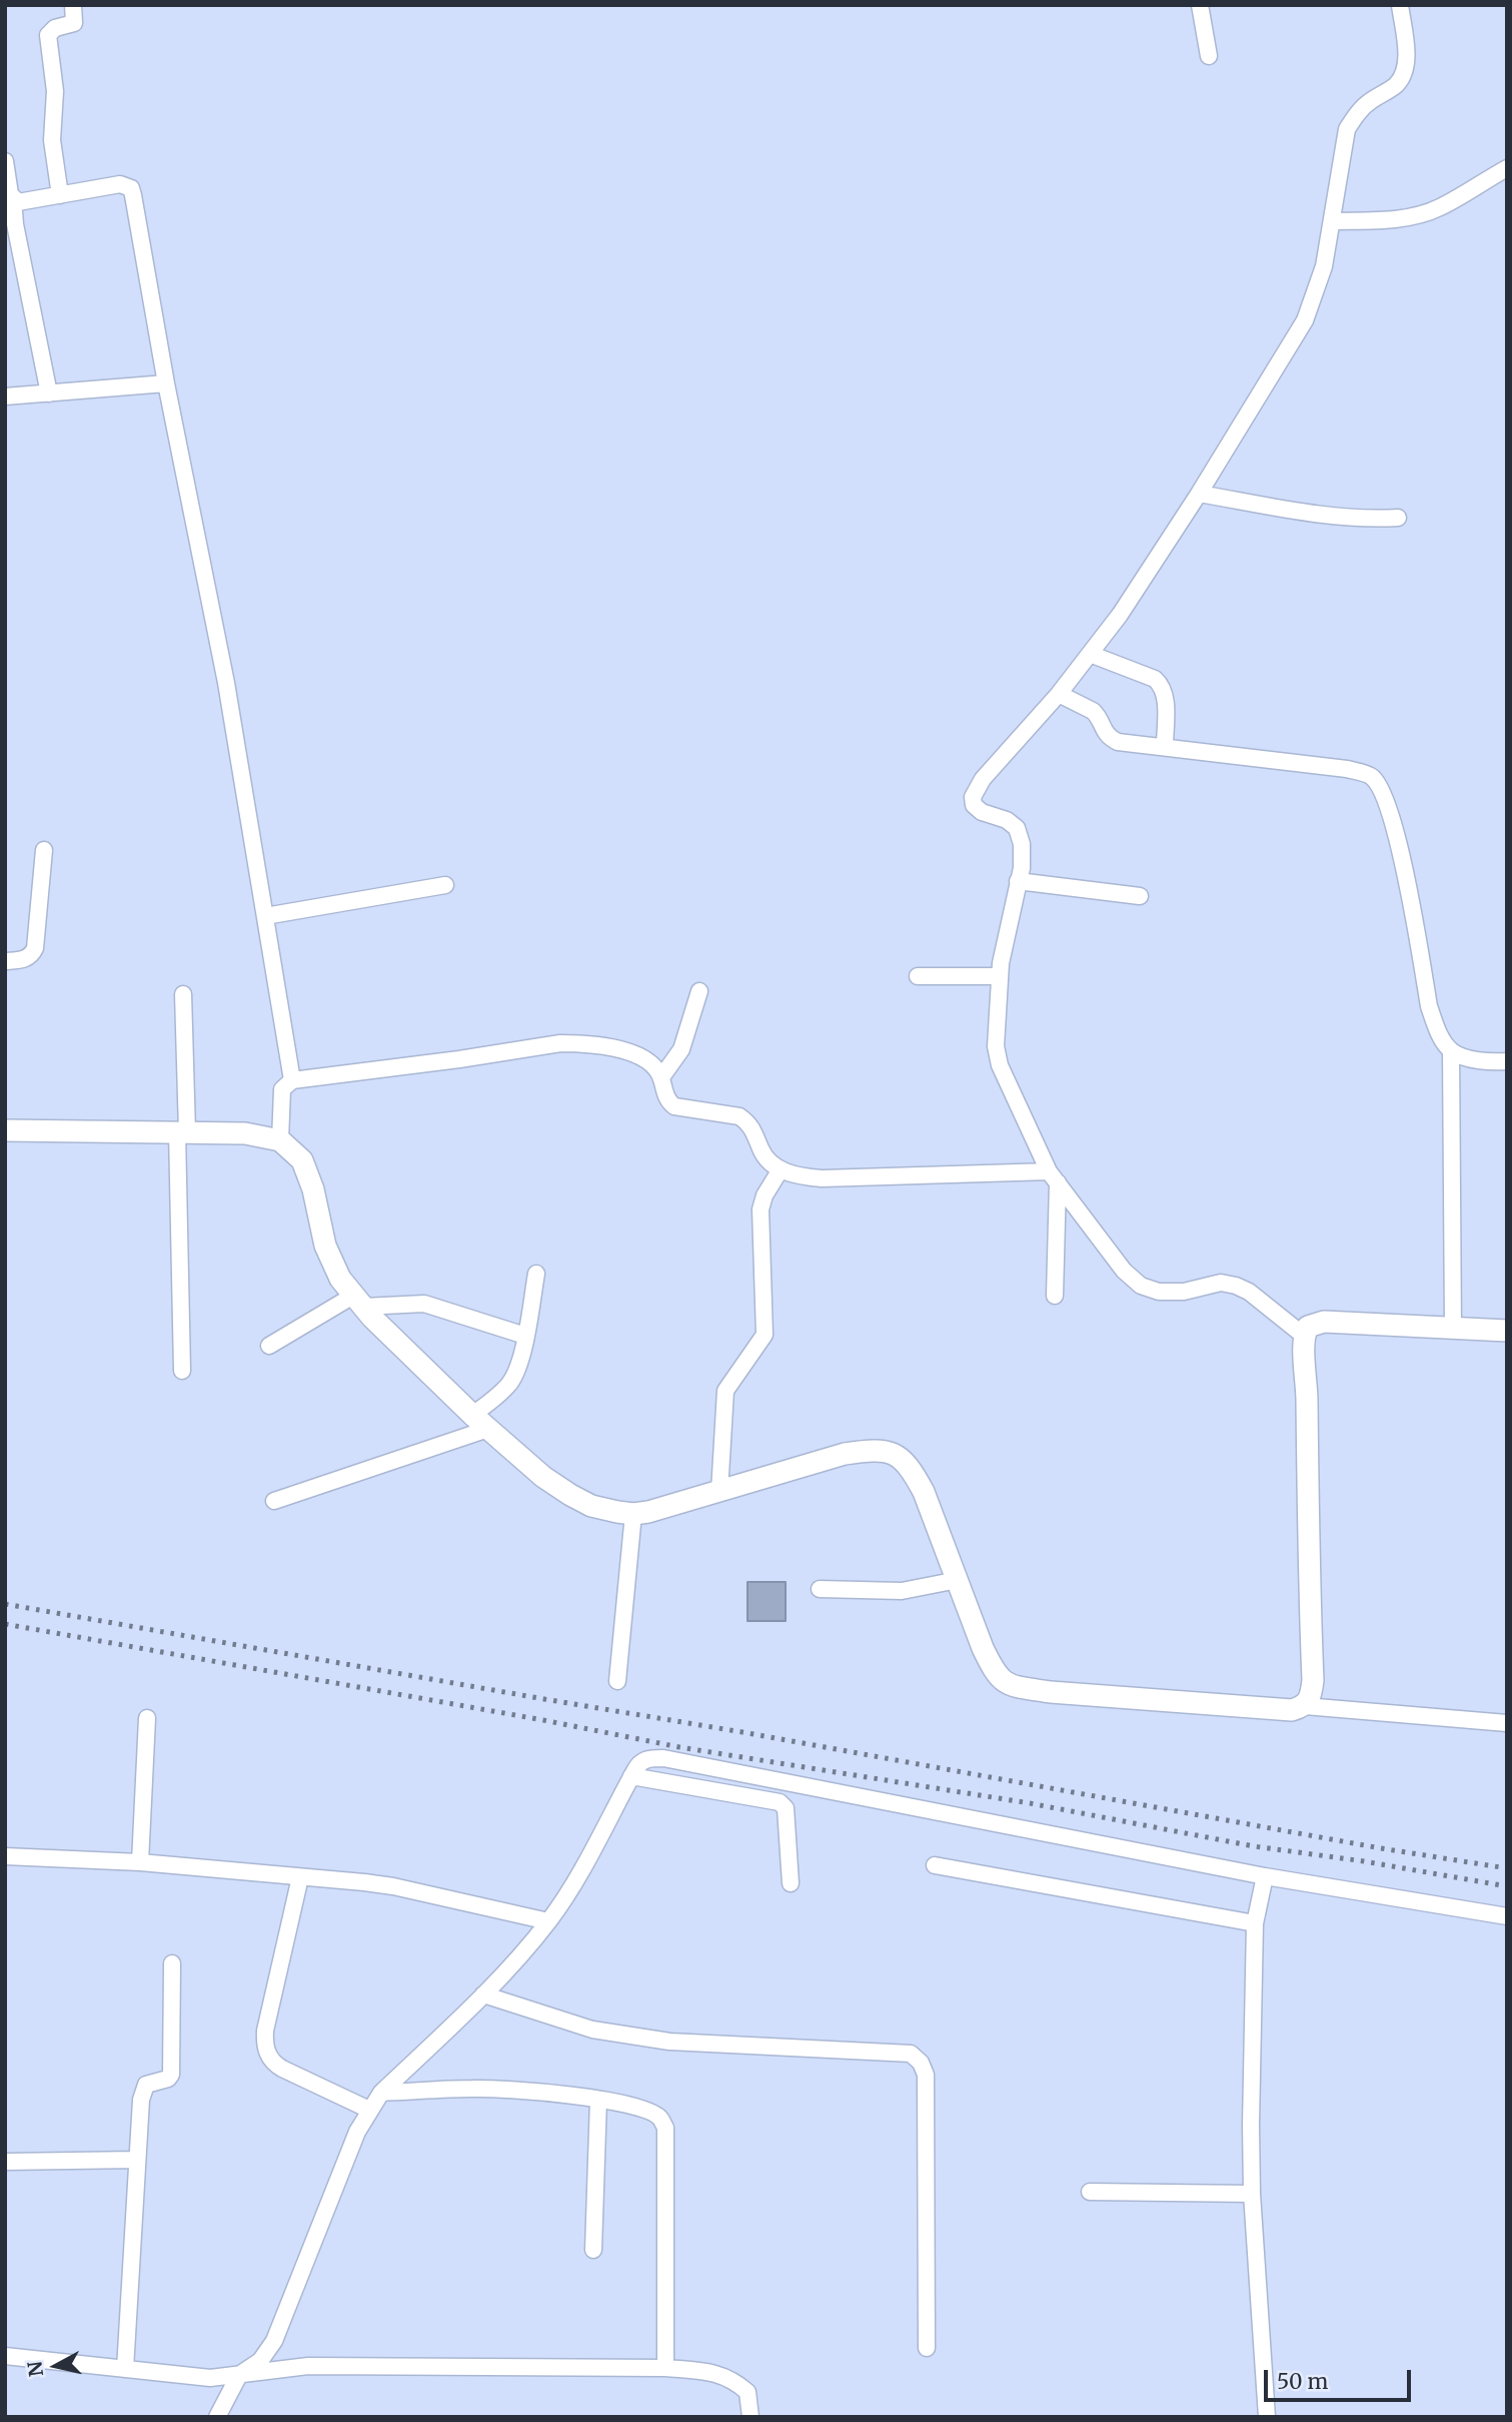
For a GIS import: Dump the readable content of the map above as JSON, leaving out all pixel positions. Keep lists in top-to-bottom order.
{
  "scale_bar": "50 m",
  "north": "left"
}
